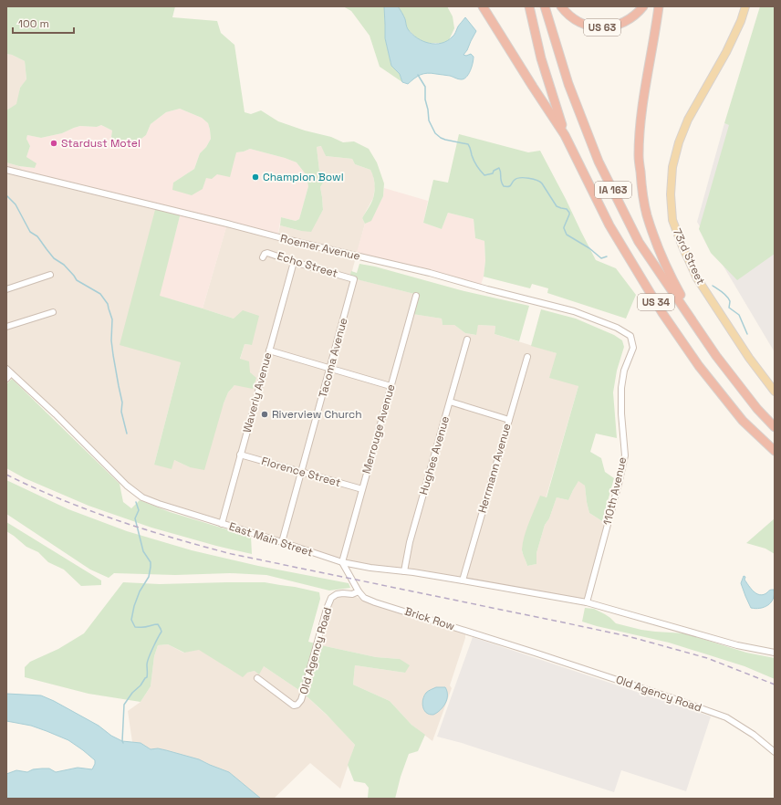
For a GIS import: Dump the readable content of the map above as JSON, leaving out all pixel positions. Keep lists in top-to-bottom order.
{
  "streets": {
    "highway": ["US 63", "IA 163", "US 34"],
    "main road": ["73rd Street"],
    "street": [
      "Roemer Avenue",
      "Echo Street",
      "Tacoma Avenue",
      "Waverly Avenue",
      "Merrouge Avenue",
      "Hughes Avenue",
      "Herrmann Avenue",
      "Florence Street",
      "110th Avenue",
      "East Main Street",
      "Brick Row",
      "Old Agency Road"
    ]
  },
  "crossings": [
    ["IA 163", "US 34"],
    ["Roemer Avenue", "110th Avenue"],
    ["Echo Street", "Tacoma Avenue"],
    ["Echo Street", "Waverly Avenue"],
    ["Tacoma Avenue", "Florence Street"],
    ["Tacoma Avenue", "East Main Street"],
    ["Waverly Avenue", "Florence Street"],
    ["Waverly Avenue", "East Main Street"],
    ["Merrouge Avenue", "Florence Street"],
    ["Merrouge Avenue", "East Main Street"],
    ["Merrouge Avenue", "Brick Row"],
    ["Hughes Avenue", "East Main Street"],
    ["Herrmann Avenue", "East Main Street"],
    ["110th Avenue", "East Main Street"],
    ["East Main Street", "Brick Row"],
    ["Brick Row", "Old Agency Road"]
  ],
  "places": ["Stardust Motel", "Champion Bowl", "Riverview Church"],
  "scale_bar": "100 m"
}
